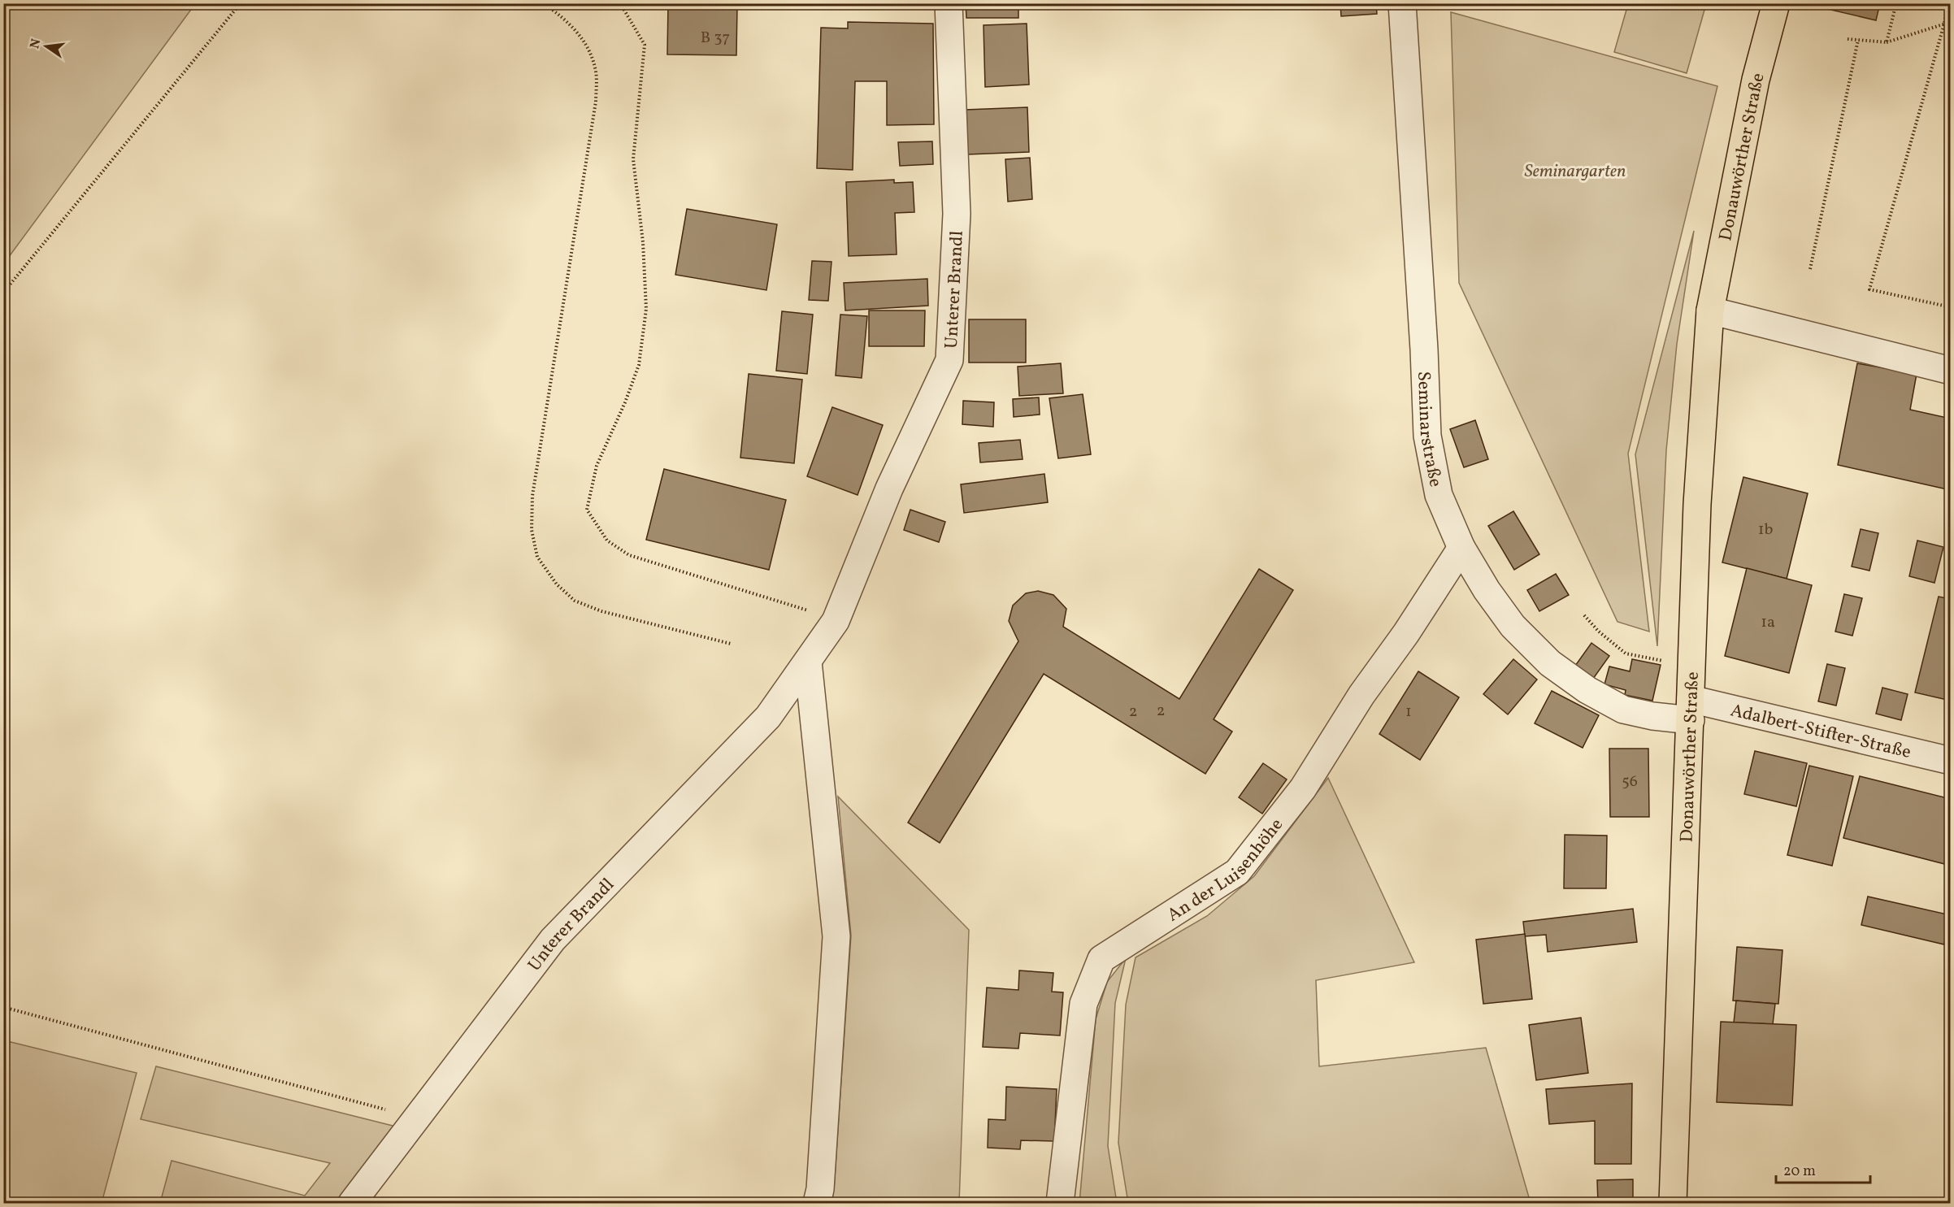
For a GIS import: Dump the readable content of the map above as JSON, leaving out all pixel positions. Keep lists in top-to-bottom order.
{
  "streets": {
    "main road": ["Donauwörther Straße"],
    "street": [
      "Unterer Brandl",
      "Seminarstraße",
      "Adalbert-Stifter-Straße",
      "An der Luisenhöhe"
    ]
  },
  "crossings": [
    ["Donauwörther Straße", "Seminarstraße"],
    ["Donauwörther Straße", "Adalbert-Stifter-Straße"],
    ["Seminarstraße", "Adalbert-Stifter-Straße"],
    ["Seminarstraße", "An der Luisenhöhe"]
  ],
  "parks": ["Seminargarten"],
  "house_numbers": [
    "B 37",
    "1b",
    "1a",
    "2",
    "2",
    "1",
    "56"
  ],
  "scale_bar": "20 m",
  "north": "left"
}
